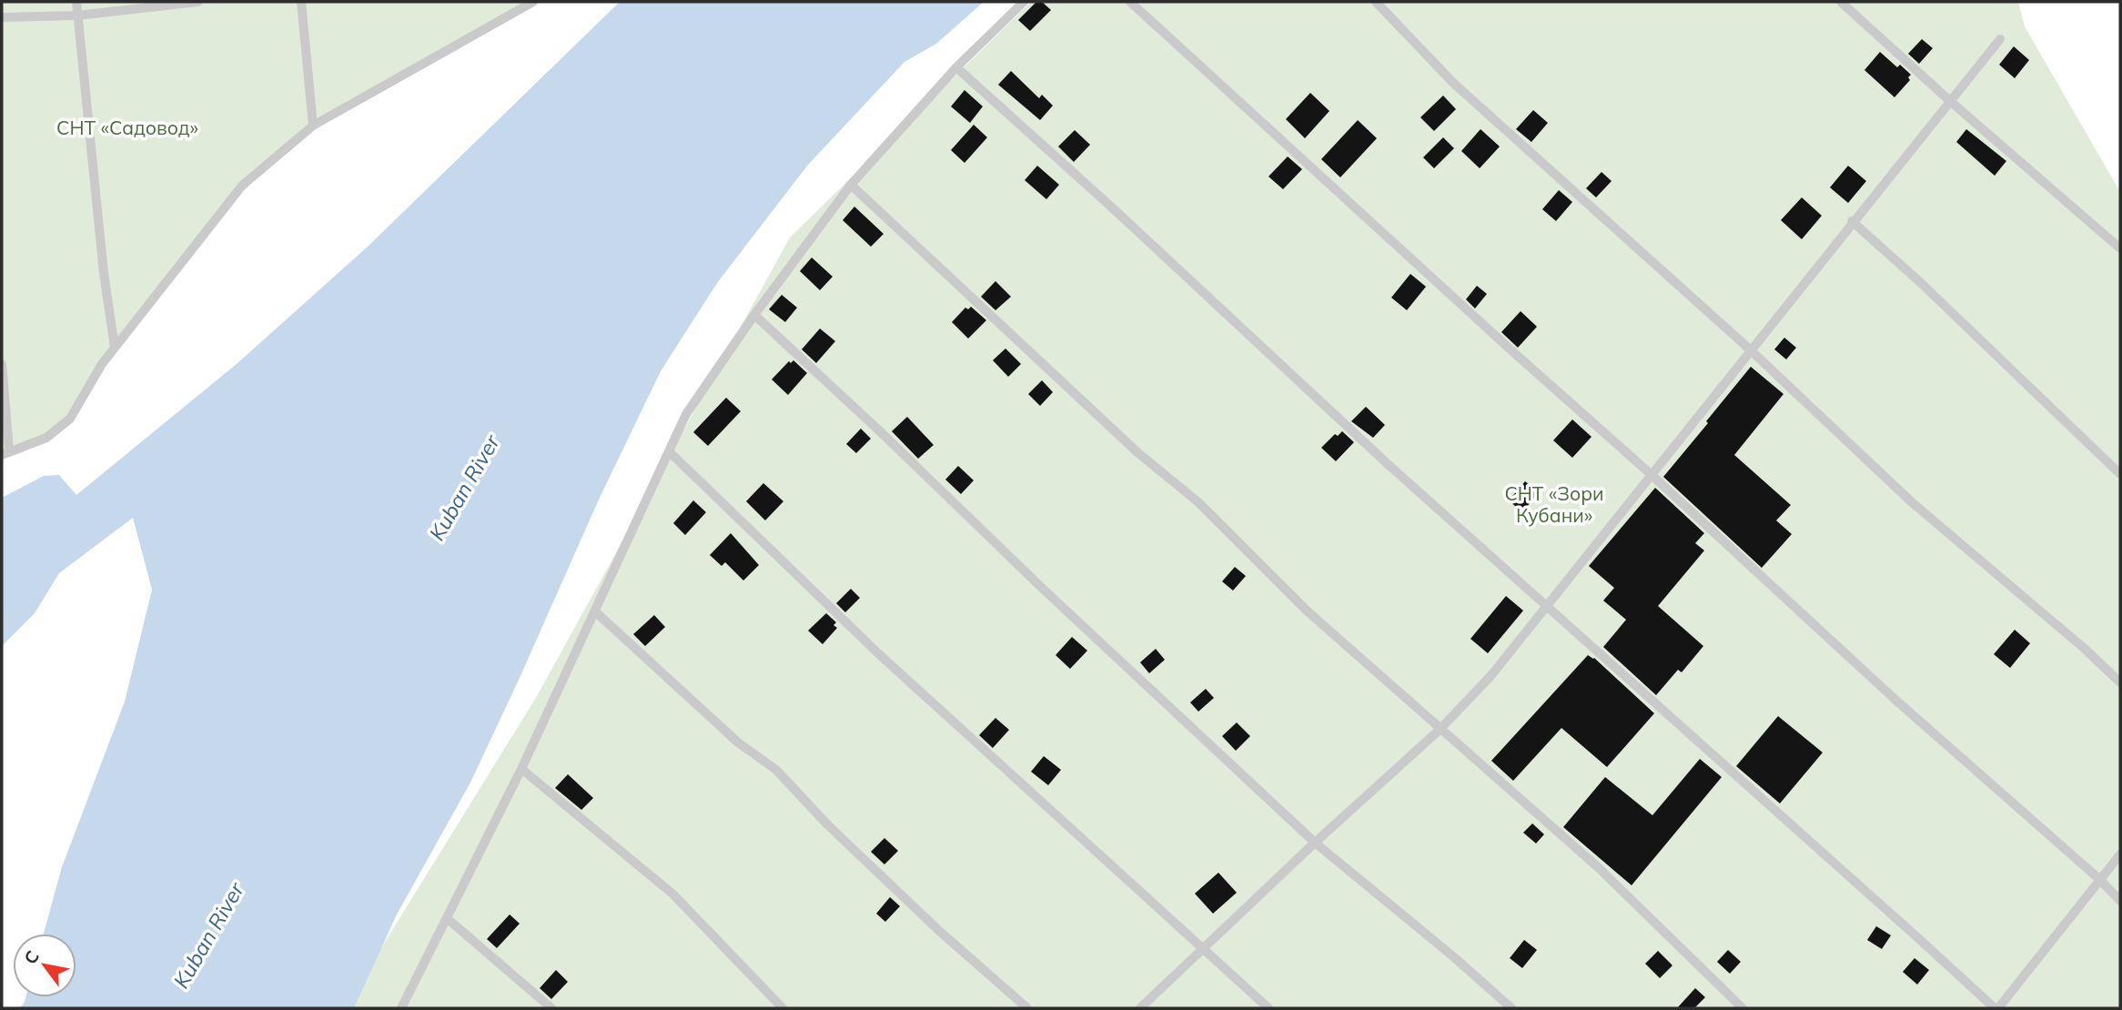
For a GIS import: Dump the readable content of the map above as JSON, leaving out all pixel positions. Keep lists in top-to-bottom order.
{
  "water": ["Kuban River"],
  "parks": ["СНТ «Садовод»", "СНТ «Зори Кубани»"],
  "north": "top left"
}
